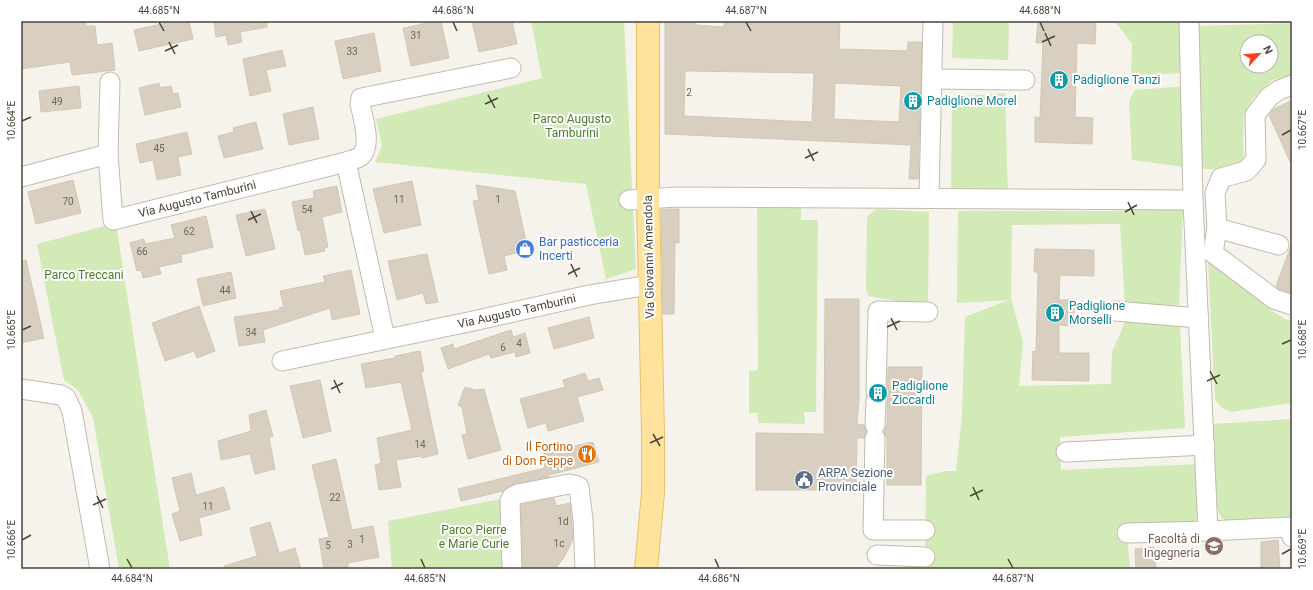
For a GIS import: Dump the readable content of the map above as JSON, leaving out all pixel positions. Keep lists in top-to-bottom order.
{
  "streets": {
    "main road": ["Via Giovanni Amendola"],
    "street": ["Via Augusto Tamburini"]
  },
  "crossings": [
    ["Via Augusto Tamburini", "Via Giovanni Amendola"]
  ],
  "parks": ["Parco Augusto Tamburini", "Parco Treccani", "Parco Pierre e Marie Curie"],
  "places": {
    "building": [
      "Padiglione Tanzi",
      "Padiglione Morel",
      "Padiglione Morselli",
      "Padiglione Ziccardi"
    ],
    "shop": ["Bar pasticceria Incerti"],
    "restaurant": ["Il Fortino di Don Peppe"],
    "public building": ["ARPA Sezione Provinciale"],
    "school or university": ["Facoltà di Ingegneria"]
  },
  "house_numbers": [
    "31",
    "33",
    "2",
    "49",
    "45",
    "11",
    "1",
    "70",
    "54",
    "62",
    "66",
    "44",
    "34",
    "4",
    "6",
    "14",
    "22",
    "11",
    "1d",
    "1",
    "1c",
    "3",
    "5"
  ],
  "north": "top right",
  "coordinates": [
    "44.685°N",
    "44.686°N",
    "44.687°N",
    "44.688°N",
    "10.664°E",
    "10.667°E",
    "10.665°E",
    "10.668°E",
    "10.666°E",
    "10.669°E",
    "44.684°N"
  ]
}
